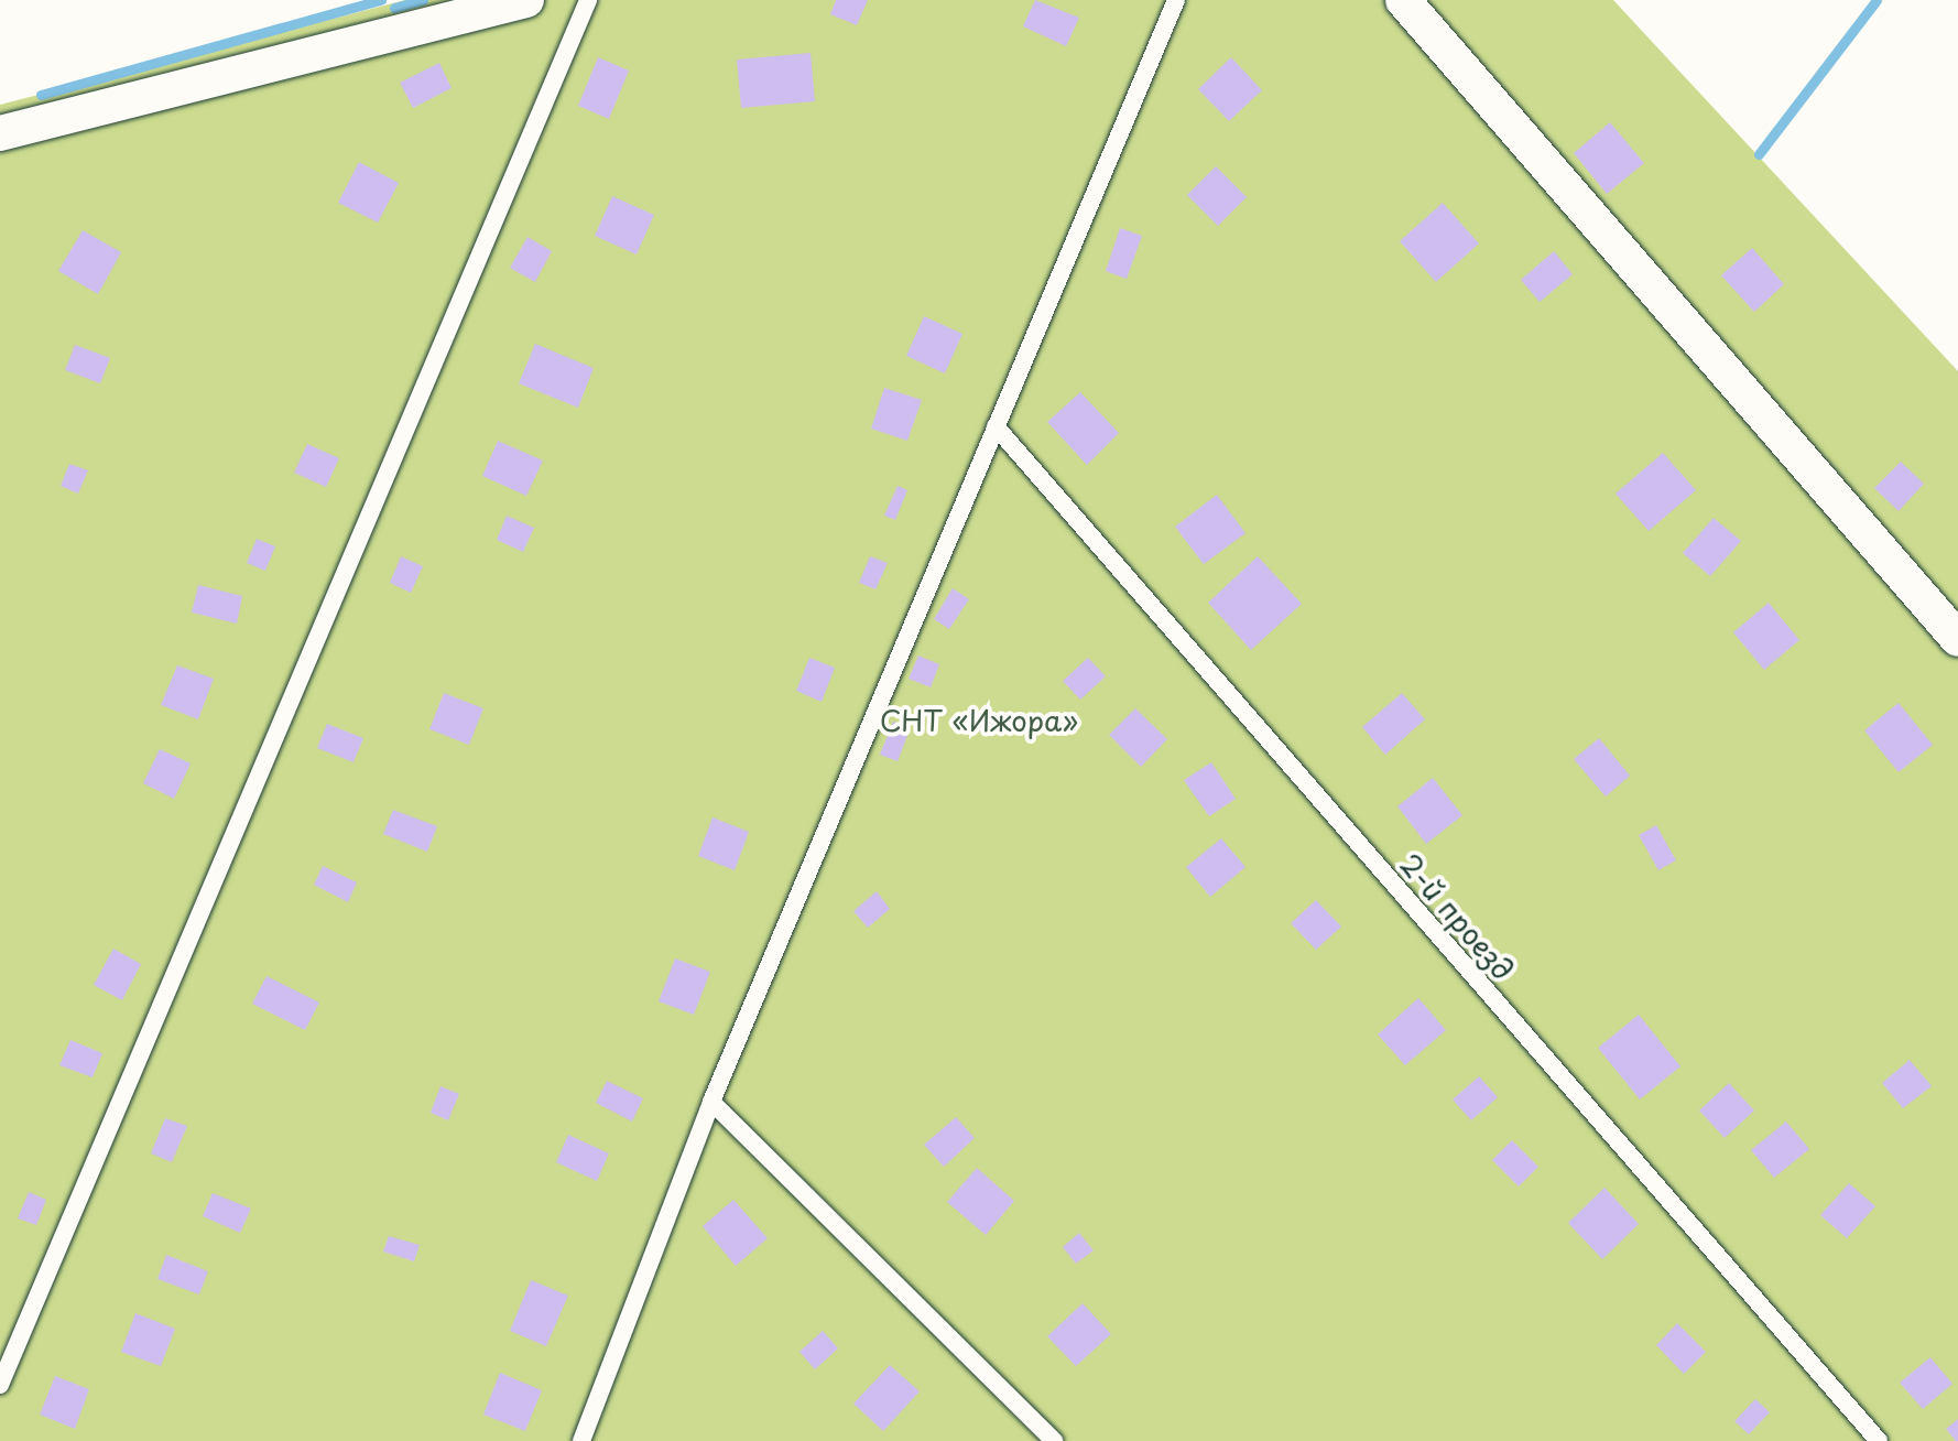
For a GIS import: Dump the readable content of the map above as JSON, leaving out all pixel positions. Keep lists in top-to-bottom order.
{
  "streets": {
    "lane": ["2-й проезд"]
  },
  "parks": ["СНТ «Ижора»"]
}
